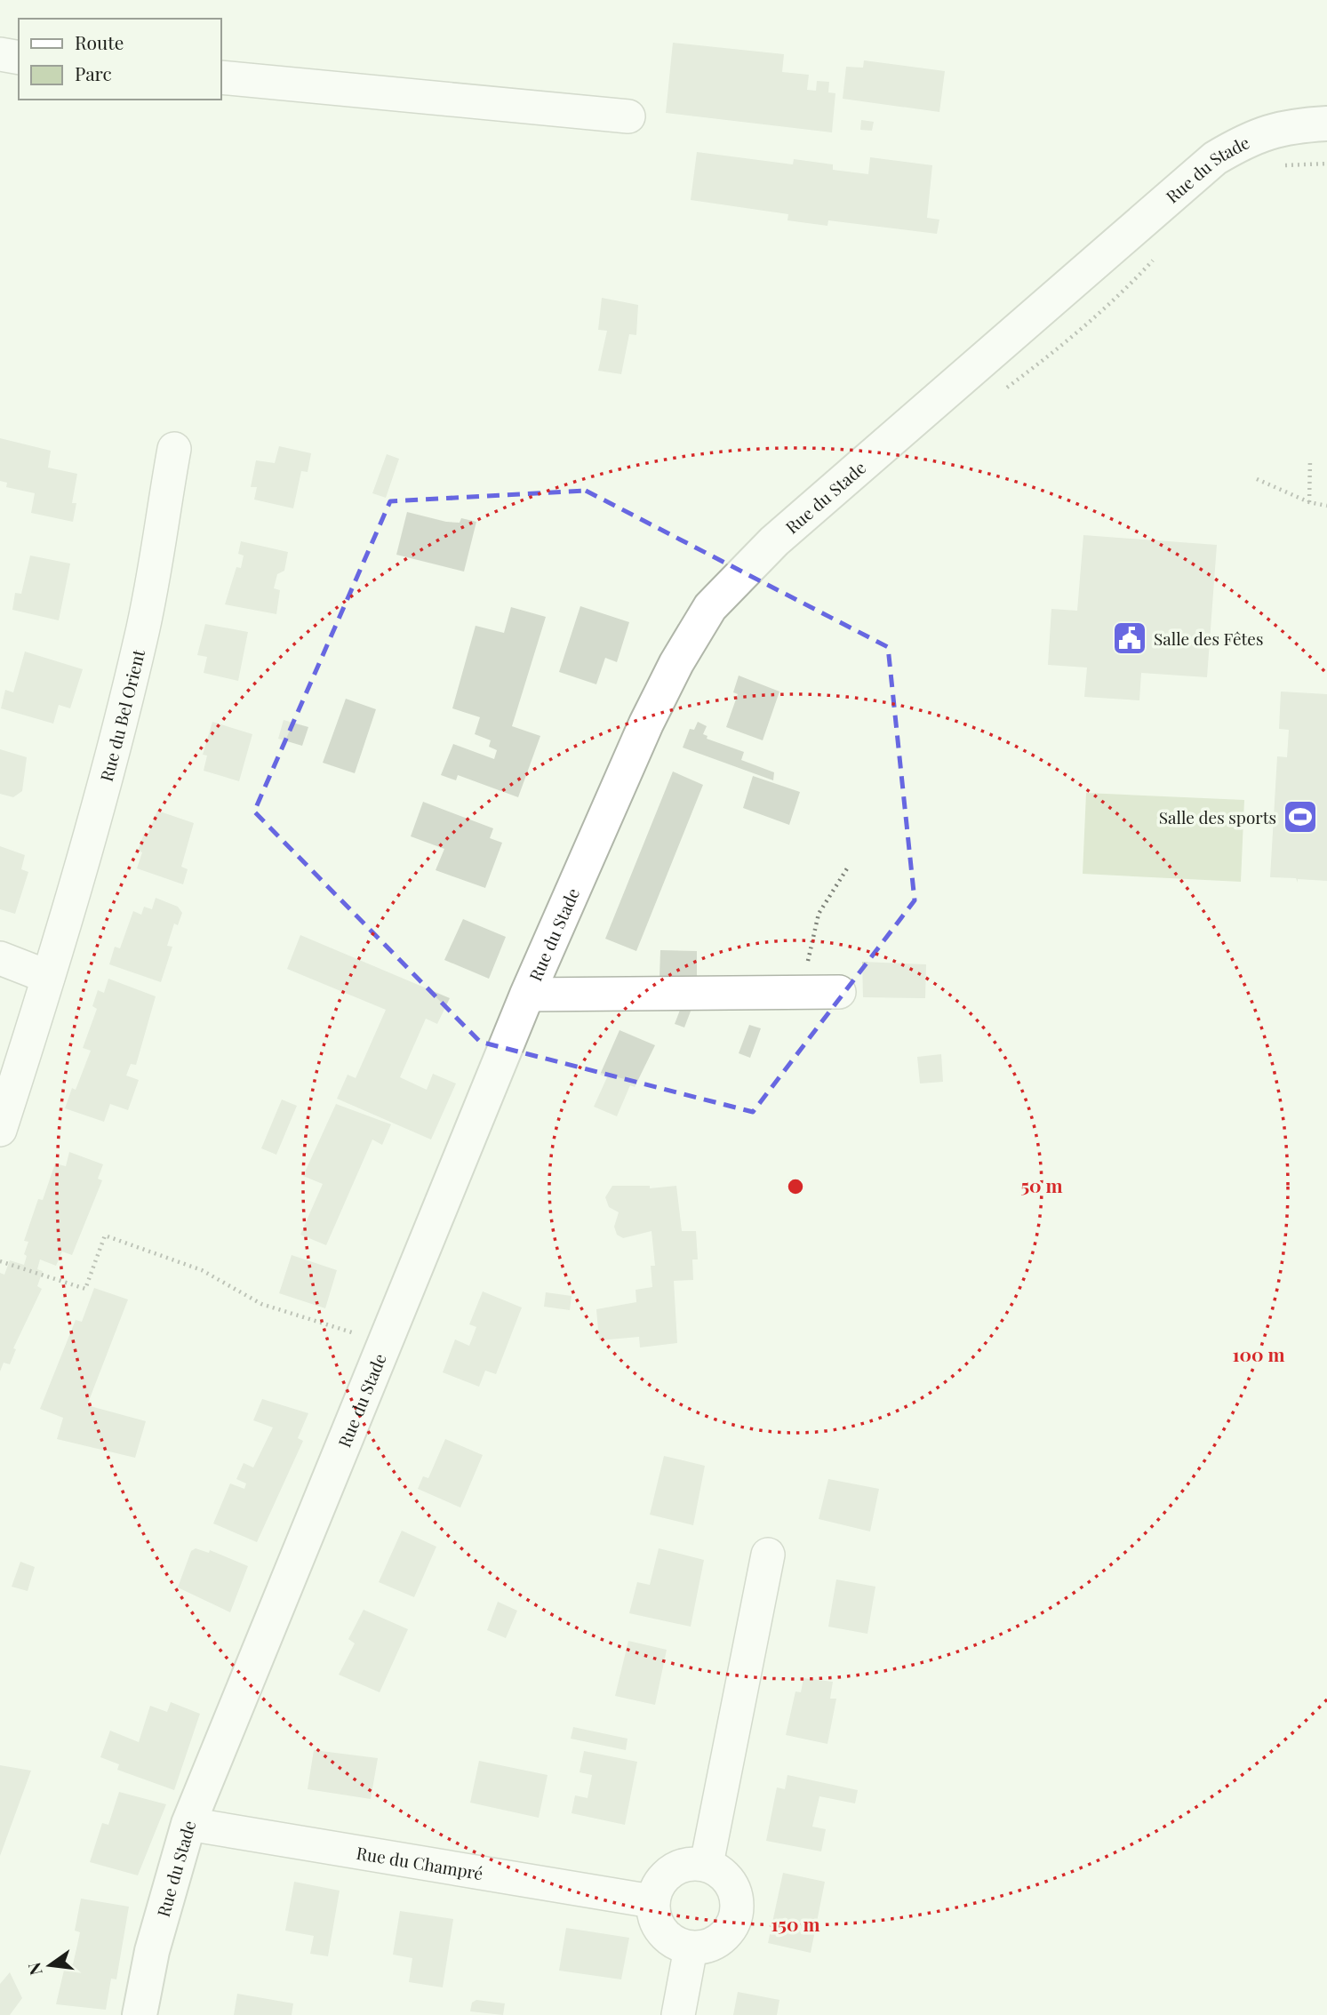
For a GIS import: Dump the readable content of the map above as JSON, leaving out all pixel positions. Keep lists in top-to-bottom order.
{
  "streets": {
    "street": ["Rue du Stade", "Rue du Bel Orient", "Rue du Champré"]
  },
  "crossings": [
    ["Rue du Stade", "Rue du Champré"]
  ],
  "places": {
    "public building": ["Salle des Fêtes"],
    "sports": ["Salle des sports"]
  },
  "legend": ["Route", "Parc"],
  "north": "left",
  "rings": ["50 m", "100 m", "150 m"]
}
